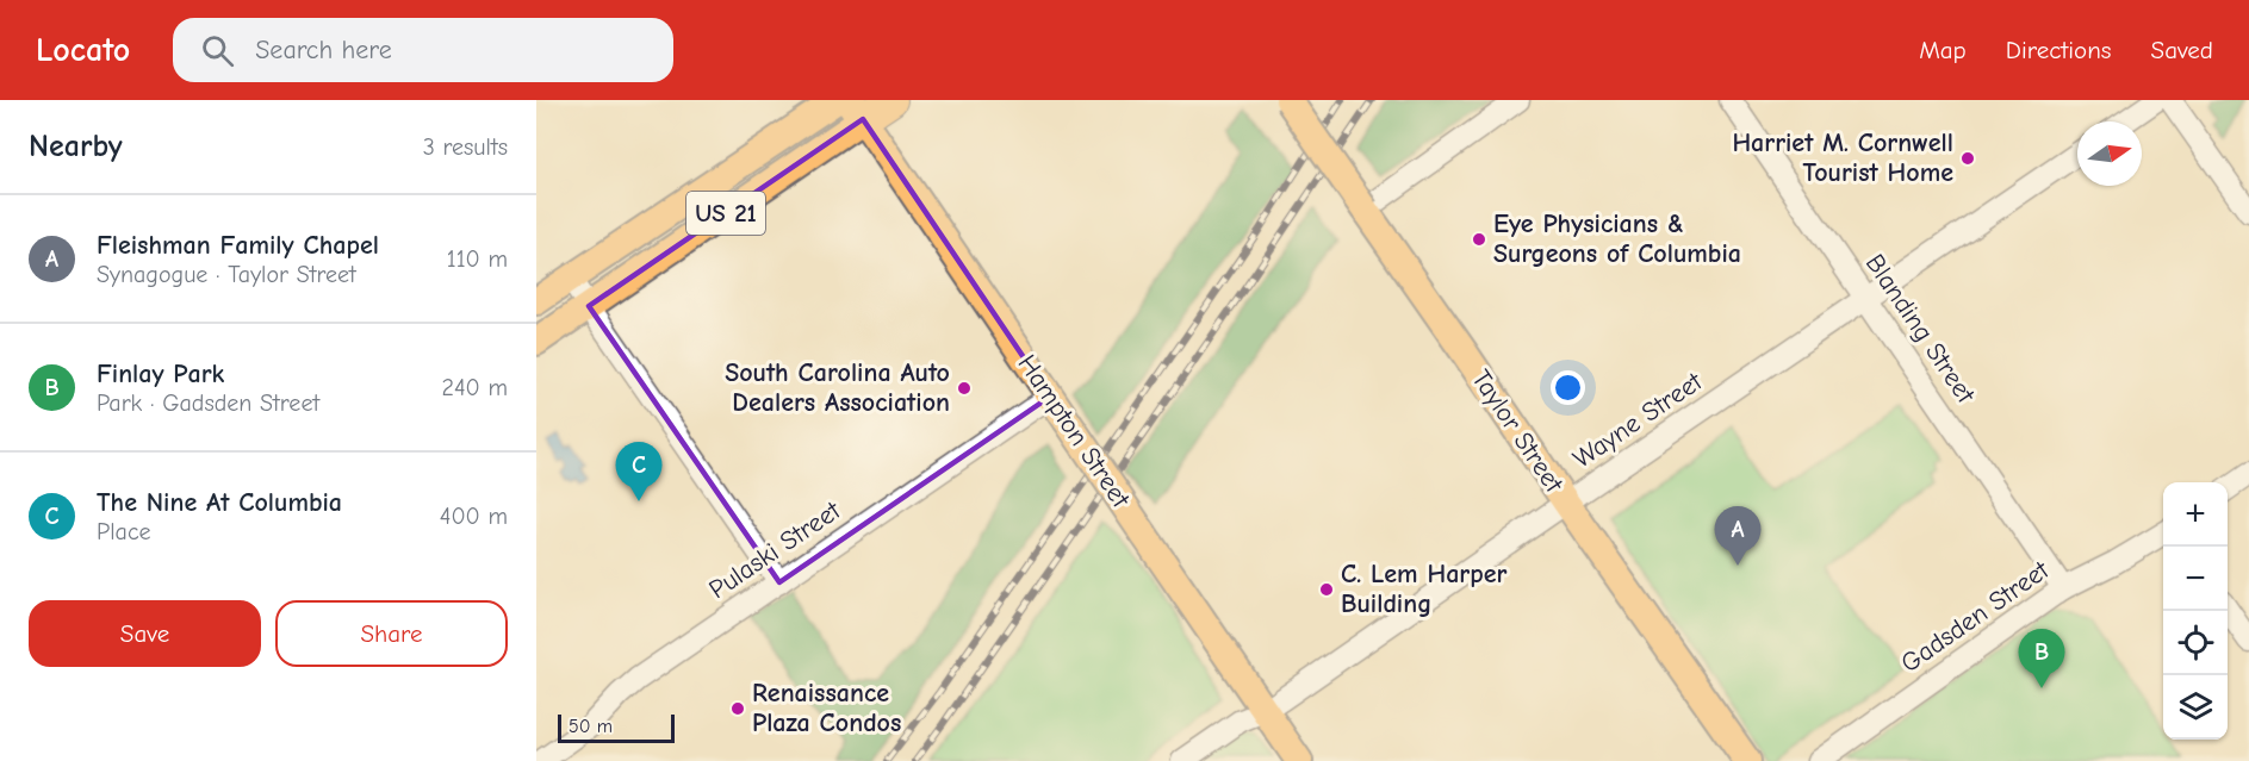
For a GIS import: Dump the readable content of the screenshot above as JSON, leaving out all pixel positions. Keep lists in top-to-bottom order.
{
  "streets": {
    "highway": ["US 21"],
    "main road": ["Hampton Street", "Taylor Street"],
    "street": [
      "Blanding Street",
      "Wayne Street",
      "Pulaski Street",
      "Gadsden Street"
    ]
  },
  "crossings": [
    ["US 21", "Hampton Street"],
    ["Blanding Street", "Wayne Street"],
    ["Blanding Street", "Gadsden Street"],
    ["Wayne Street", "Hampton Street"],
    ["Wayne Street", "Taylor Street"],
    ["Hampton Street", "Pulaski Street"]
  ],
  "places": [
    "Harriet M. Cornwell Tourist Home",
    "Eye Physicians & Surgeons of Columbia",
    "South Carolina Auto Dealers Association",
    "C. Lem Harper Building",
    "Renaissance Plaza Condos"
  ],
  "scale_bar": "50 m",
  "north": "right",
  "page": {
    "header": "Locato",
    "search": "Search here",
    "nav": ["Map", "Directions", "Saved"],
    "heading": ["Nearby", "3 results"],
    "list": [
      {
        "mark": "A",
        "name": "Fleishman Family Chapel",
        "note": "Synagogue · Taylor Street",
        "value": "110 m"
      },
      {
        "mark": "B",
        "name": "Finlay Park",
        "note": "Park · Gadsden Street",
        "value": "240 m"
      },
      {
        "mark": "C",
        "name": "The Nine At Columbia",
        "note": "Place",
        "value": "400 m"
      }
    ],
    "pins": ["C", "A", "B"],
    "map_buttons": ["+", "−"],
    "buttons": ["Save", "Share"],
    "scale": "50 m"
  }
}
